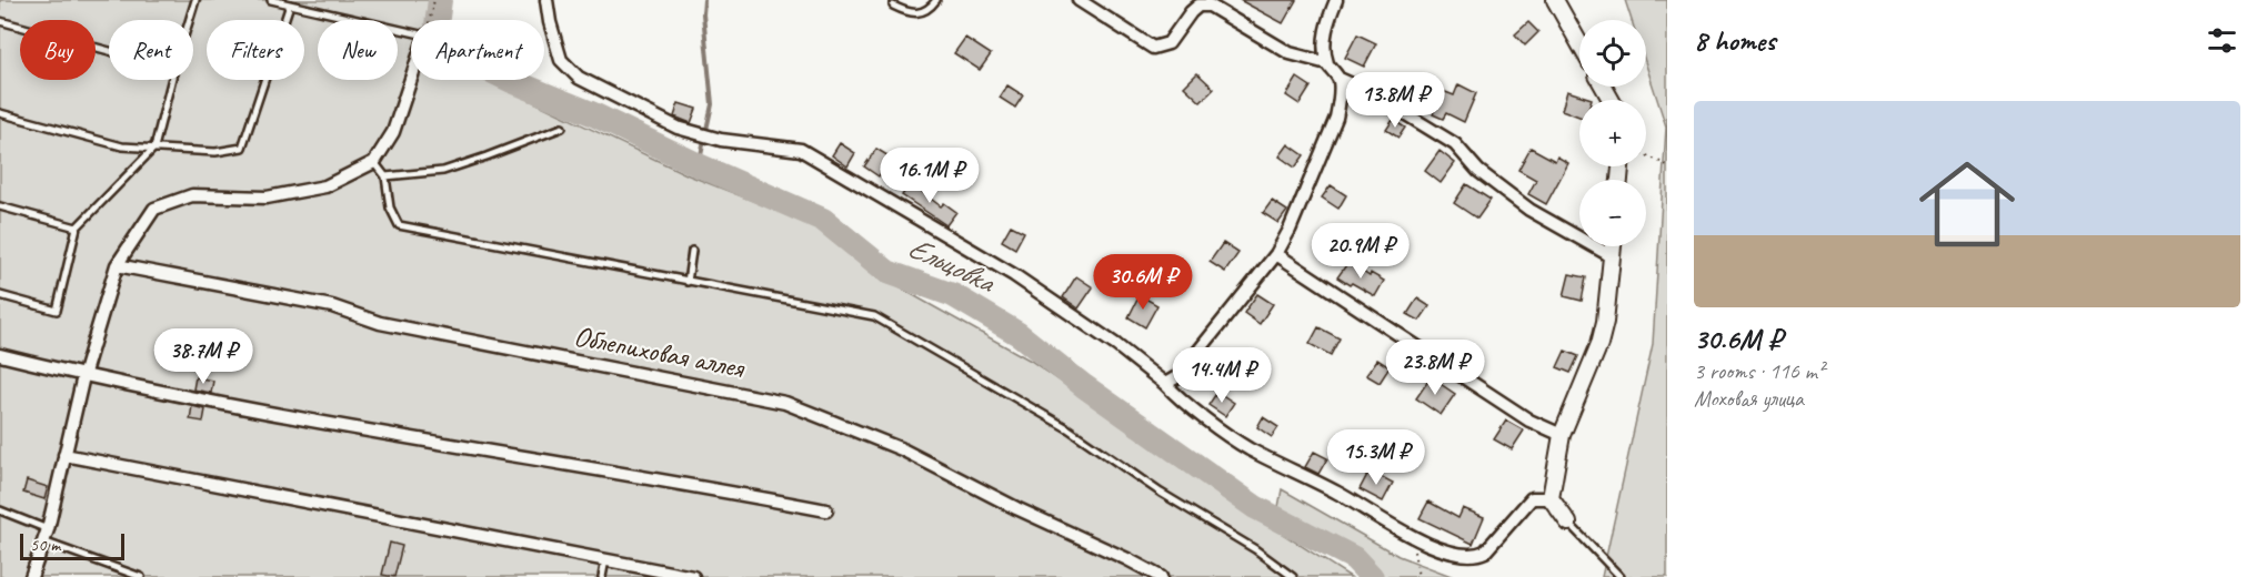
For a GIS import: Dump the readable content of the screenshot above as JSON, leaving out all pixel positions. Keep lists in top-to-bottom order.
{
  "streets": {
    "street": ["Облепиховая аллея"]
  },
  "water": ["Ельцовка"],
  "scale_bar": "50 m",
  "page": {
    "heading": "8 homes",
    "map_buttons": ["+", "−"],
    "chip": [
      "Buy",
      "Rent",
      "Filters",
      "New",
      "Apartment"
    ],
    "price": [
      "13.8M ₽",
      "16.1M ₽",
      "20.9M ₽",
      "30.6M ₽",
      "38.7M ₽",
      "23.8M ₽",
      "14.4M ₽",
      "15.3M ₽"
    ],
    "list": [
      {
        "name": "30.6M ₽",
        "note": "3 rooms · 116 m² · Моховая улица"
      }
    ],
    "scale": "50 m"
  }
}
